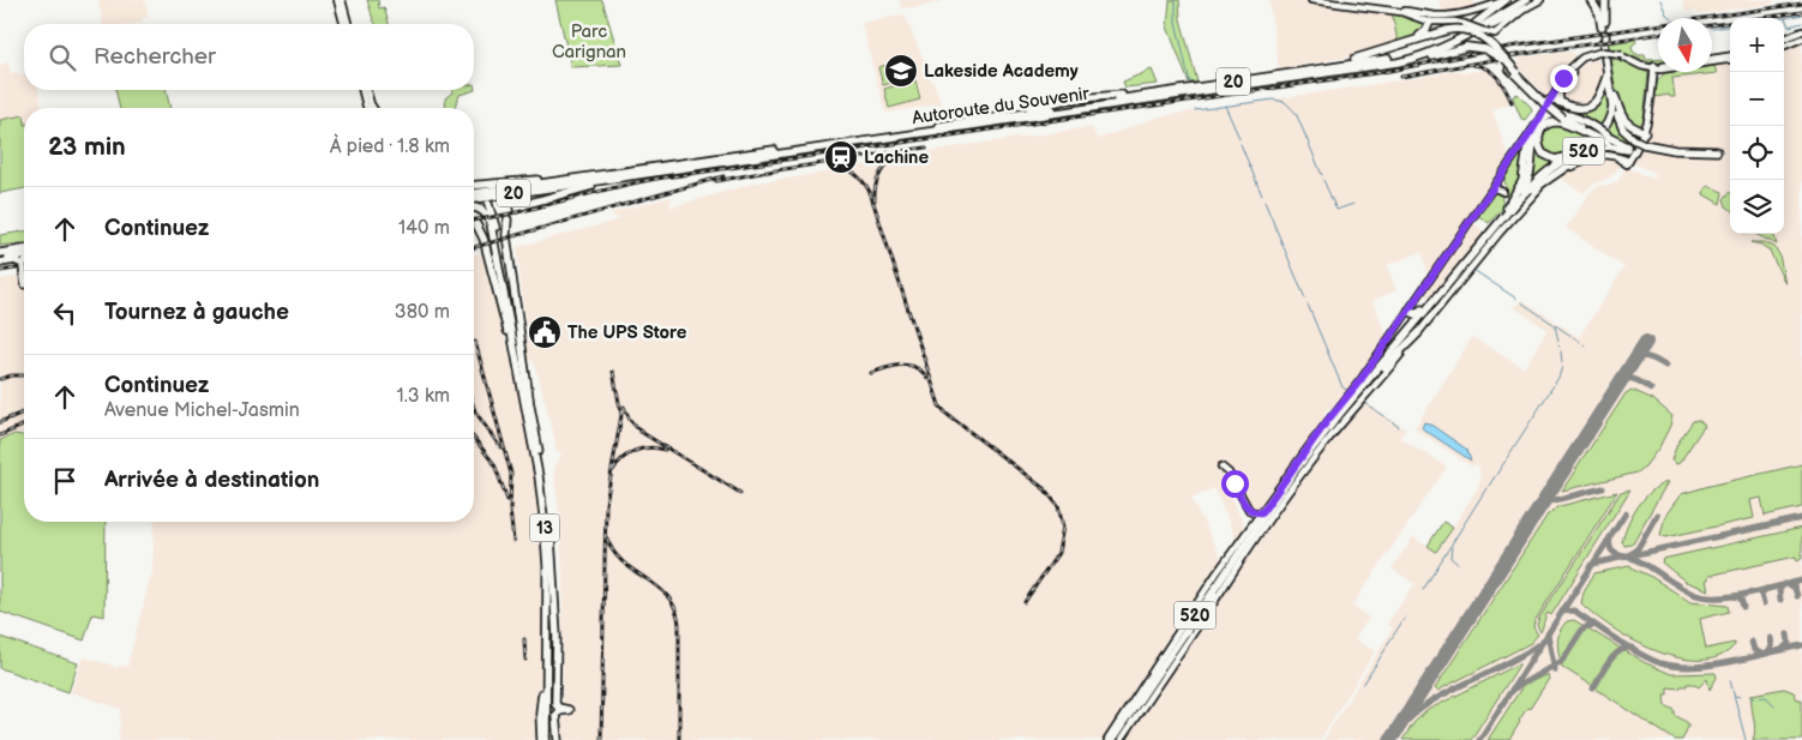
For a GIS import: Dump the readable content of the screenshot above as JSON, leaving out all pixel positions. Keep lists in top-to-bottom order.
{
  "streets": {
    "highway": [
      "20",
      "Autoroute du Souvenir",
      "520",
      "13"
    ]
  },
  "parks": ["Parc Carignan"],
  "places": {
    "school or university": ["Lakeside Academy"],
    "station": ["Lachine"],
    "public building": ["The UPS Store"]
  },
  "north": "bottom",
  "page": {
    "map_buttons": ["+", "−"],
    "search": "Rechercher",
    "heading": ["23 min", "À pied · 1.8 km"],
    "list": [
      ["Continuez", "140 m"],
      ["Tournez à gauche", "380 m"],
      ["Continuez", "Avenue Michel-Jasmin", "1.3 km"],
      "Arrivée à destination"
    ]
  }
}
